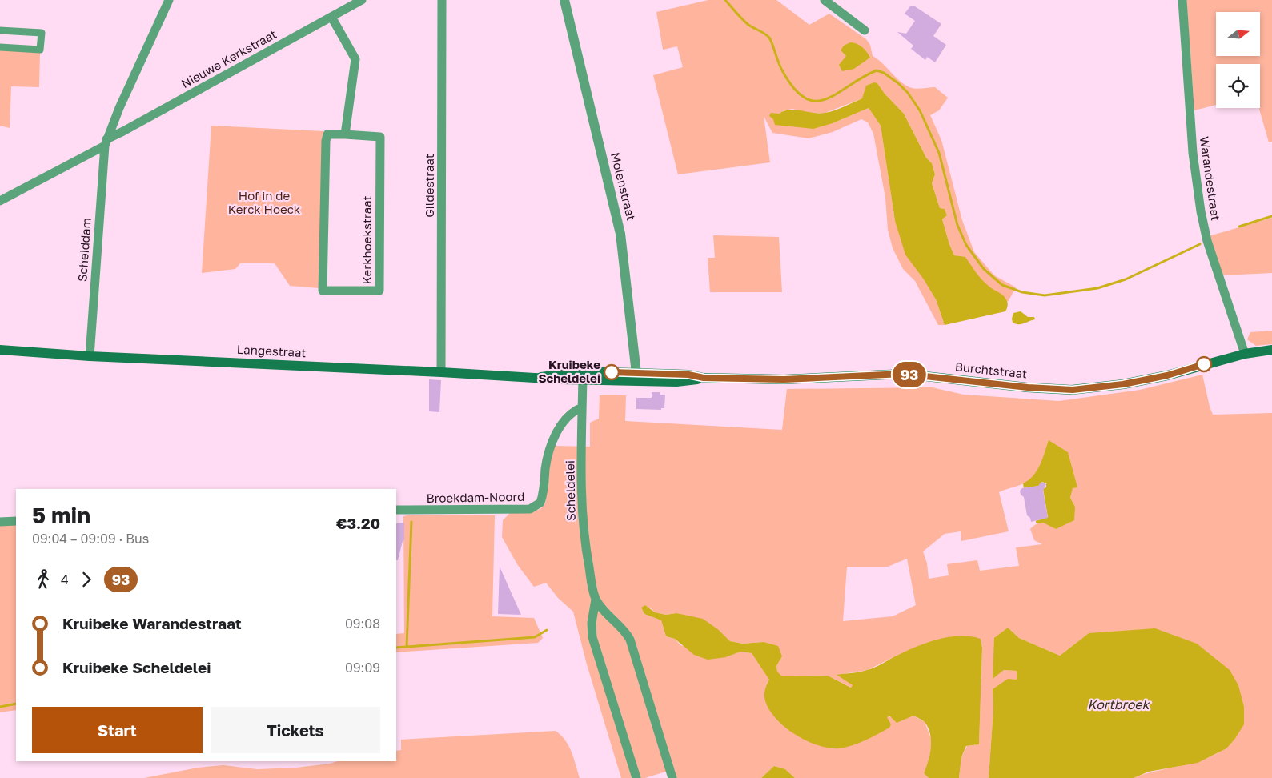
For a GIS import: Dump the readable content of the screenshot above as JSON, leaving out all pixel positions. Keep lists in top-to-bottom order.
{
  "streets": {
    "main road": ["Langestraat", "Burchtstraat"],
    "street": [
      "Nieuwe Kerkstraat",
      "Warandestraat",
      "Gildestraat",
      "Molenstraat",
      "Kerkhoekstraat",
      "Scheiddam",
      "Scheldelei",
      "Broekdam-Noord"
    ]
  },
  "crossings": [
    ["Nieuwe Kerkstraat", "Scheiddam"],
    ["Warandestraat", "Burchtstraat"],
    ["Gildestraat", "Langestraat"],
    ["Molenstraat", "Langestraat"],
    ["Molenstraat", "Burchtstraat"],
    ["Scheiddam", "Langestraat"],
    ["Langestraat", "Burchtstraat"],
    ["Langestraat", "Scheldelei"],
    ["Scheldelei", "Broekdam-Noord"]
  ],
  "water": ["Kortbroek"],
  "parks": ["Hof in de Kerck Hoeck"],
  "places": ["Kruibeke Scheldelei"],
  "lines": ["bus line 93"],
  "north": "right",
  "page": {
    "on_map": "93",
    "heading": ["5 min", "09:04 – 09:09 · Bus", "€3.20"],
    "legs": ["4", "93"],
    "list": [
      {
        "name": "Kruibeke Warandestraat",
        "value": "09:08"
      },
      {
        "name": "Kruibeke Scheldelei",
        "value": "09:09"
      }
    ],
    "buttons": ["Start", "Tickets"]
  }
}
